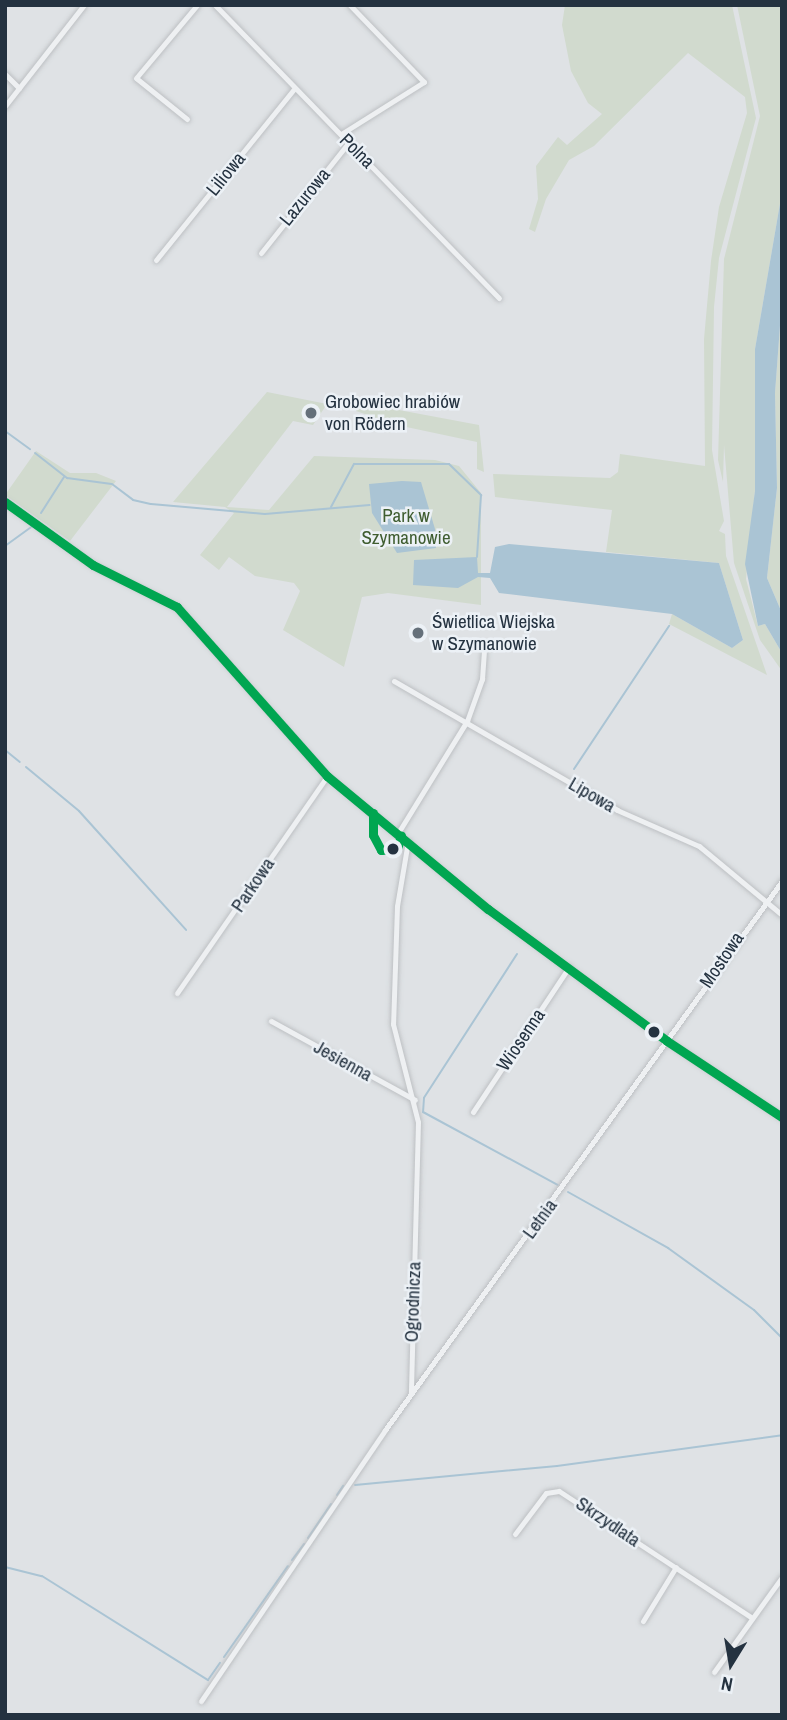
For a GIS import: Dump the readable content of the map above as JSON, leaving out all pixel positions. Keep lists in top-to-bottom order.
{
  "streets": {
    "street": [
      "Polna",
      "Liliowa",
      "Lazurowa",
      "Lipowa",
      "Parkowa",
      "Mostowa",
      "Wiosenna",
      "Jesienna",
      "Letnia",
      "Ogrodnicza",
      "Skrzydlata"
    ]
  },
  "crossings": [
    ["Polna", "Liliowa"],
    ["Polna", "Lazurowa"],
    ["Lipowa", "Mostowa"],
    ["Mostowa", "Letnia"],
    ["Jesienna", "Ogrodnicza"],
    ["Letnia", "Ogrodnicza"]
  ],
  "parks": ["Park w Szymanowie"],
  "places": ["Grobowiec hrabiów von Rödern", "Świetlica Wiejska w Szymanowie"],
  "north": "bottom"
}
